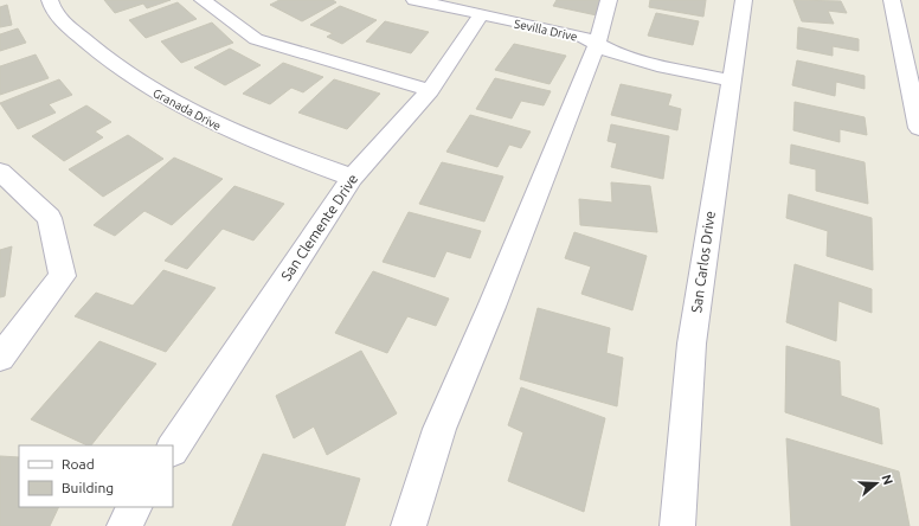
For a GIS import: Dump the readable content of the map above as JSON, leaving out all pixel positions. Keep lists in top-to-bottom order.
{
  "streets": {
    "street": [
      "Sevilla Drive",
      "Granada Drive",
      "San Clemente Drive",
      "San Carlos Drive"
    ]
  },
  "crossings": [
    ["Sevilla Drive", "San Clemente Drive"],
    ["Sevilla Drive", "San Carlos Drive"],
    ["Granada Drive", "San Clemente Drive"]
  ],
  "legend": ["Road", "Building"],
  "north": "right"
}
